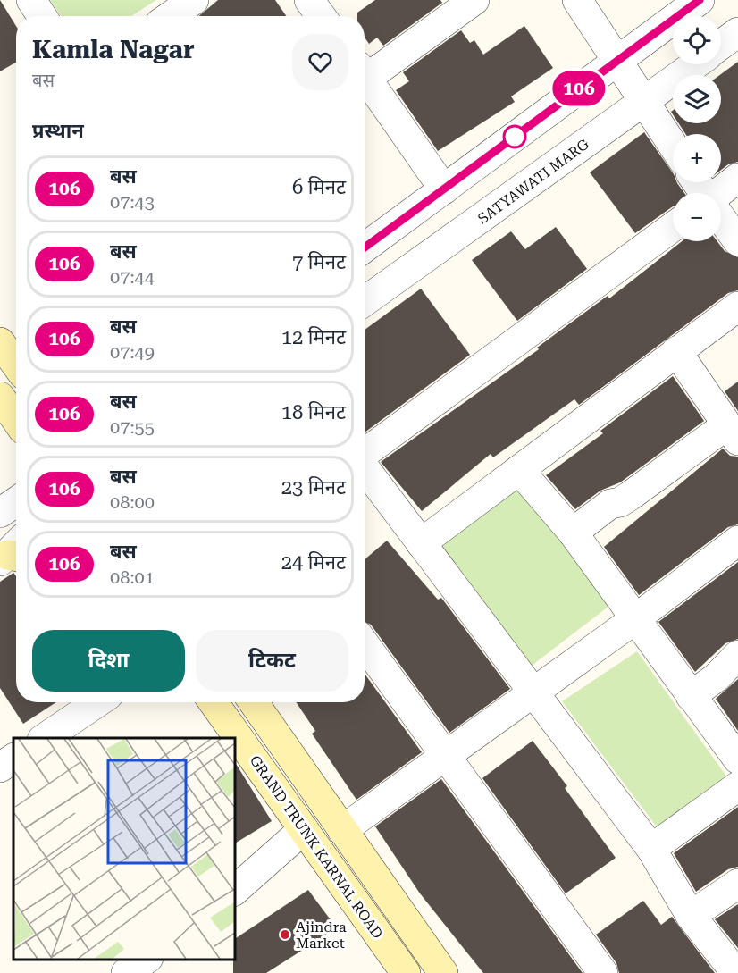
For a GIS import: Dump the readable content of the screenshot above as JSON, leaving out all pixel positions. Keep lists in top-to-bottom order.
{
  "streets": {
    "main road": ["GRAND TRUNK KARNAL ROAD"],
    "street": ["SATYAWATI MARG"]
  },
  "places": ["Ajindra Market"],
  "lines": ["bus line 106"],
  "page": {
    "on_map": "106",
    "map_buttons": ["+", "−"],
    "heading": [
      ["Kamla Nagar", "बस"],
      "प्रस्थान"
    ],
    "list": [
      {
        "mark": "106",
        "name": "बस",
        "note": "07:43",
        "value": "6 मिनट"
      },
      {
        "mark": "106",
        "name": "बस",
        "note": "07:44",
        "value": "7 मिनट"
      },
      {
        "mark": "106",
        "name": "बस",
        "note": "07:49",
        "value": "12 मिनट"
      },
      {
        "mark": "106",
        "name": "बस",
        "note": "07:55",
        "value": "18 मिनट"
      },
      {
        "mark": "106",
        "name": "बस",
        "note": "08:00",
        "value": "23 मिनट"
      },
      {
        "mark": "106",
        "name": "बस",
        "note": "08:01",
        "value": "24 मिनट"
      }
    ],
    "buttons": ["दिशा", "टिकट"]
  }
}
